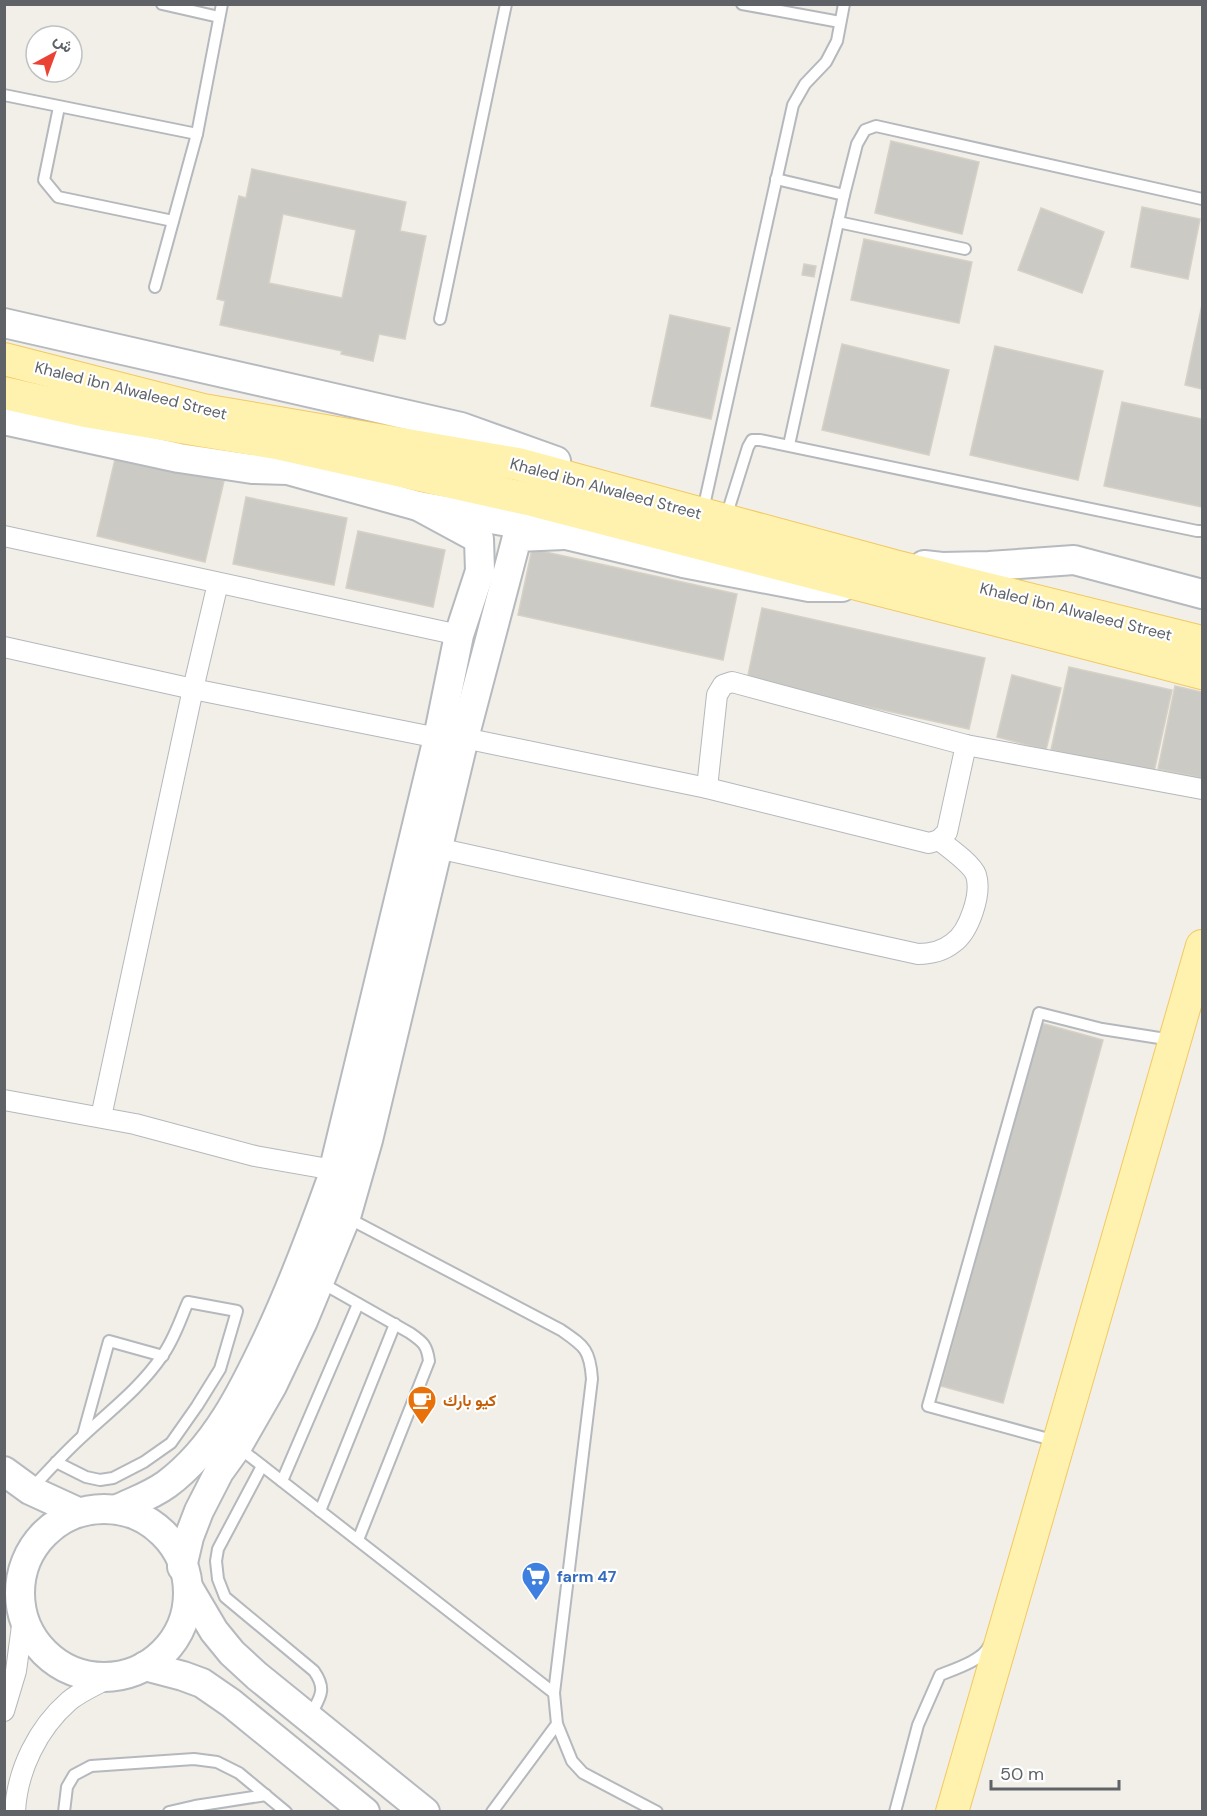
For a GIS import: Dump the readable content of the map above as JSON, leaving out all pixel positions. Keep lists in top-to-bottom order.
{
  "streets": {
    "main road": ["Khaled ibn Alwaleed Street"]
  },
  "places": {
    "cafe": ["كيو بارك"],
    "supermarket": ["farm 47"]
  },
  "scale_bar": "50 m",
  "north": "top right"
}
